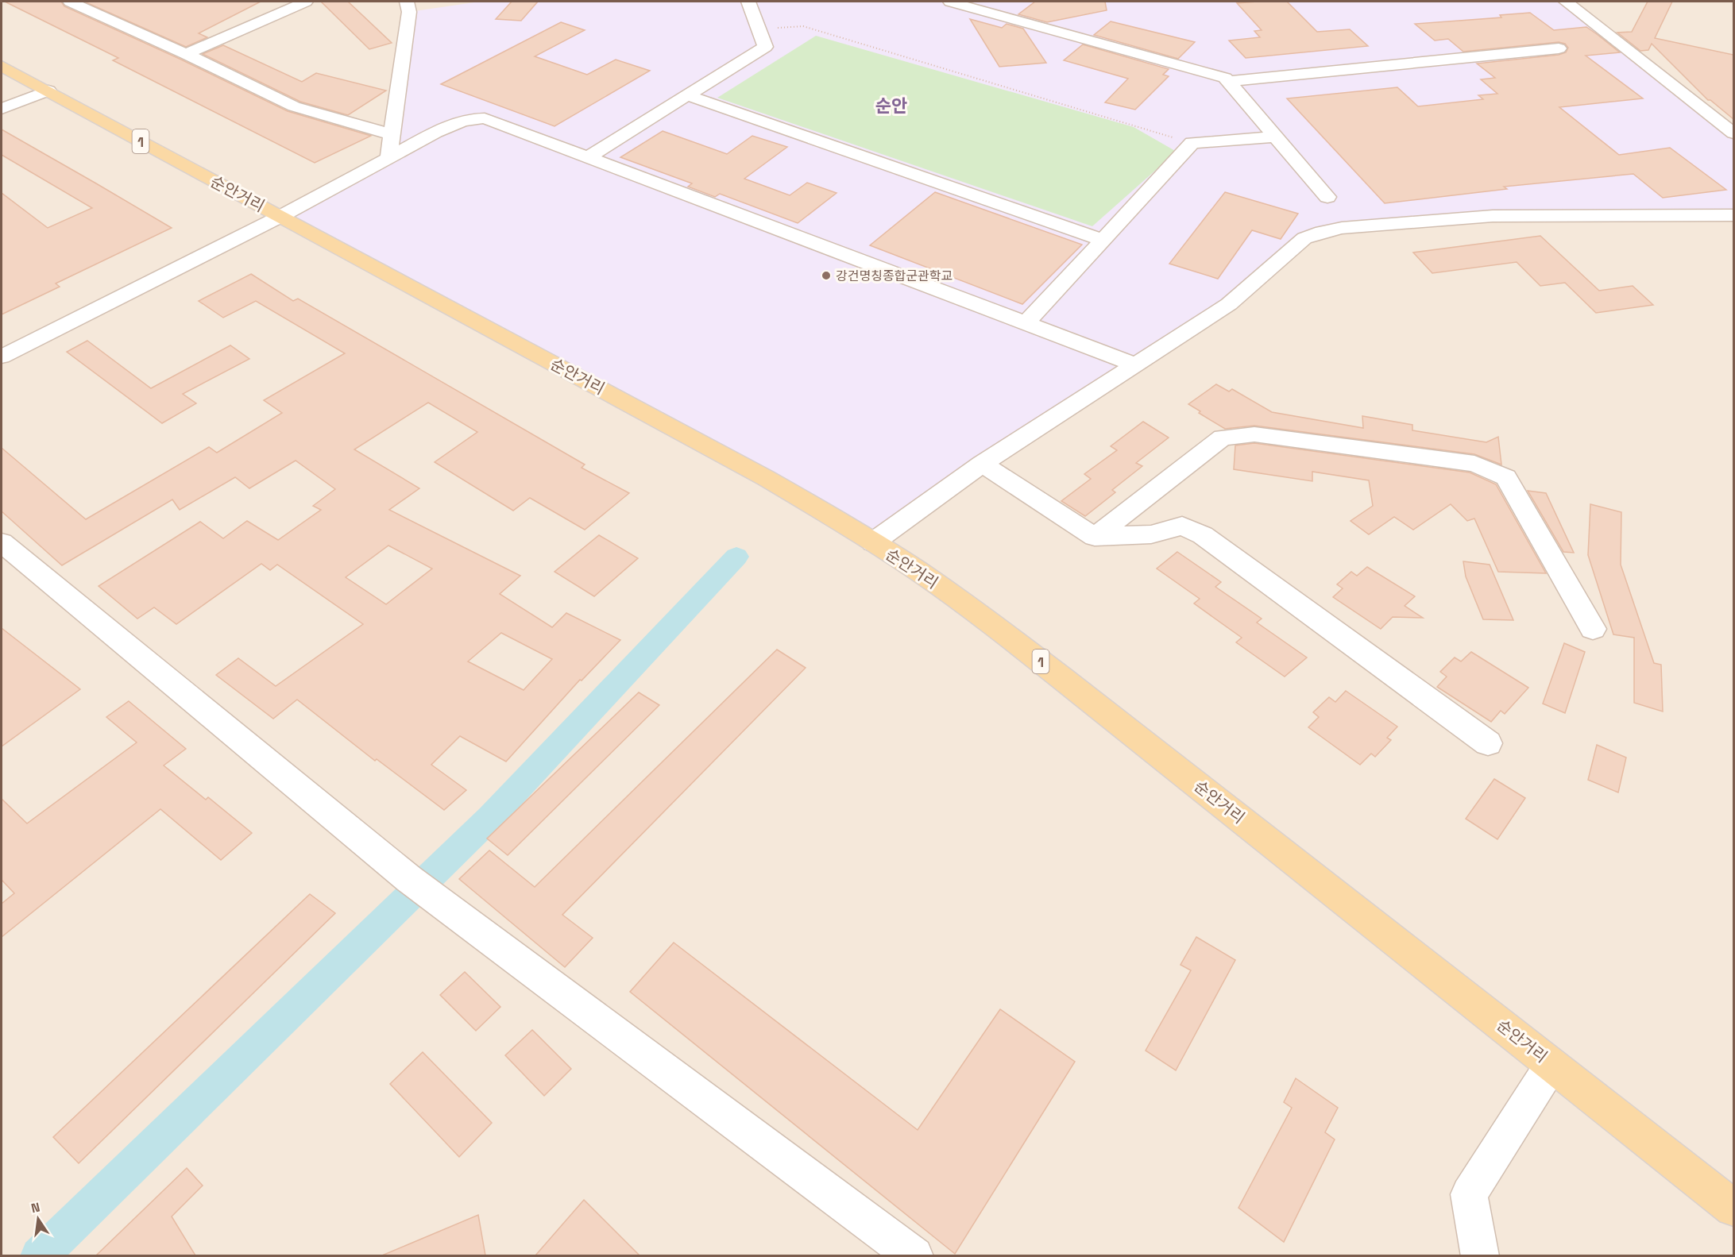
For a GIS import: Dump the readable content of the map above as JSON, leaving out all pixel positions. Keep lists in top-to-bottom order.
{
  "streets": {
    "main road": ["1", "순안거리"]
  },
  "districts": ["순안"],
  "places": ["강건명칭종합군관학교"],
  "north": "top"
}
